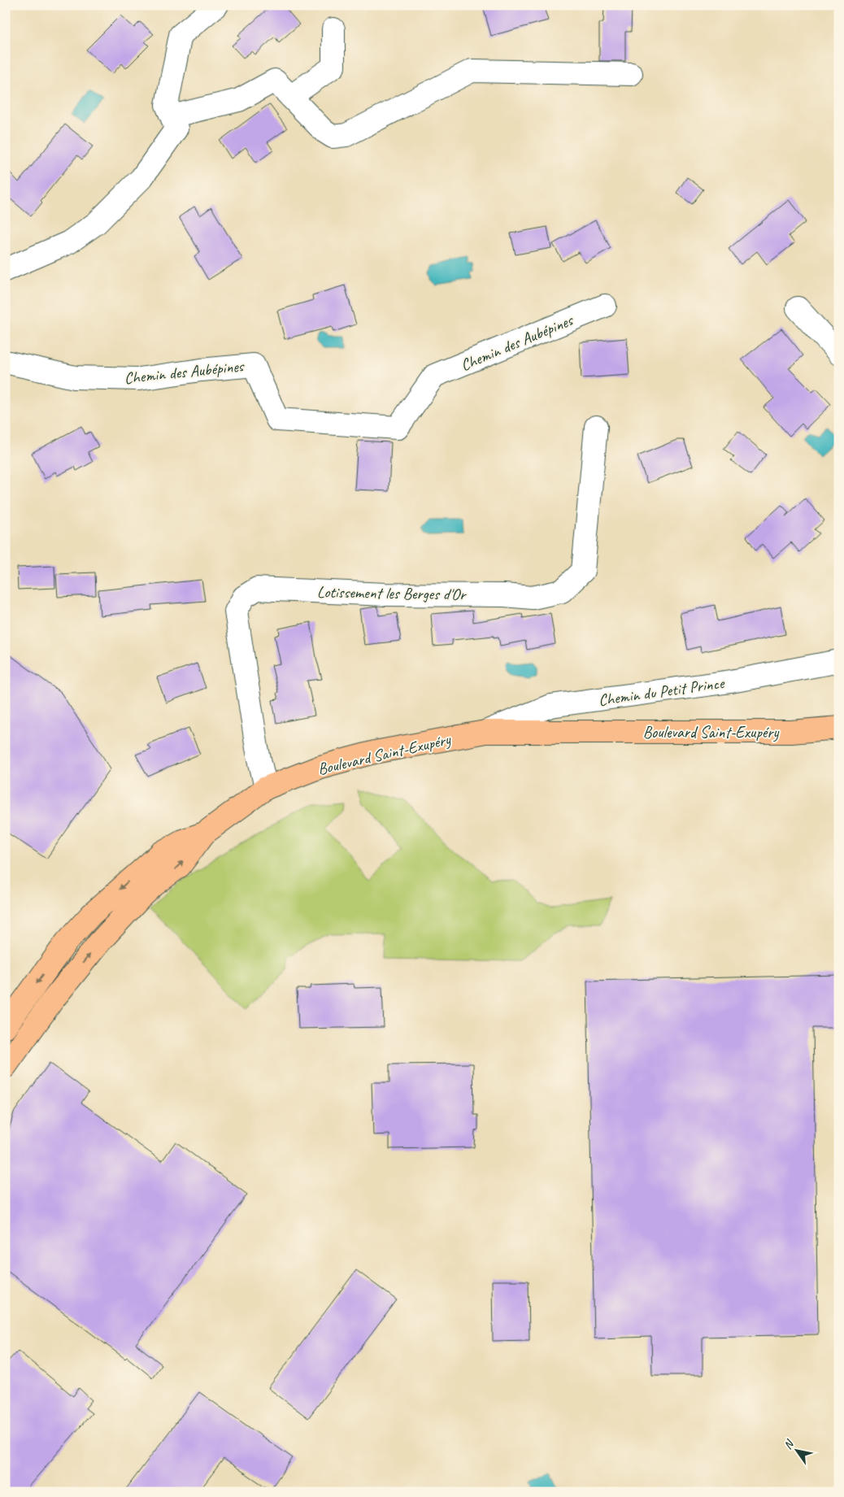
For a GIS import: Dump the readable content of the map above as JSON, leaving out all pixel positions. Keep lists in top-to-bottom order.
{
  "streets": {
    "main road": ["Boulevard Saint-Exupéry"],
    "street": ["Chemin des Aubépines", "Lotissement les Berges d'Or", "Chemin du Petit Prince"]
  },
  "crossings": [
    ["Lotissement les Berges d'Or", "Boulevard Saint-Exupéry"],
    ["Chemin du Petit Prince", "Boulevard Saint-Exupéry"]
  ],
  "north": "top left"
}
